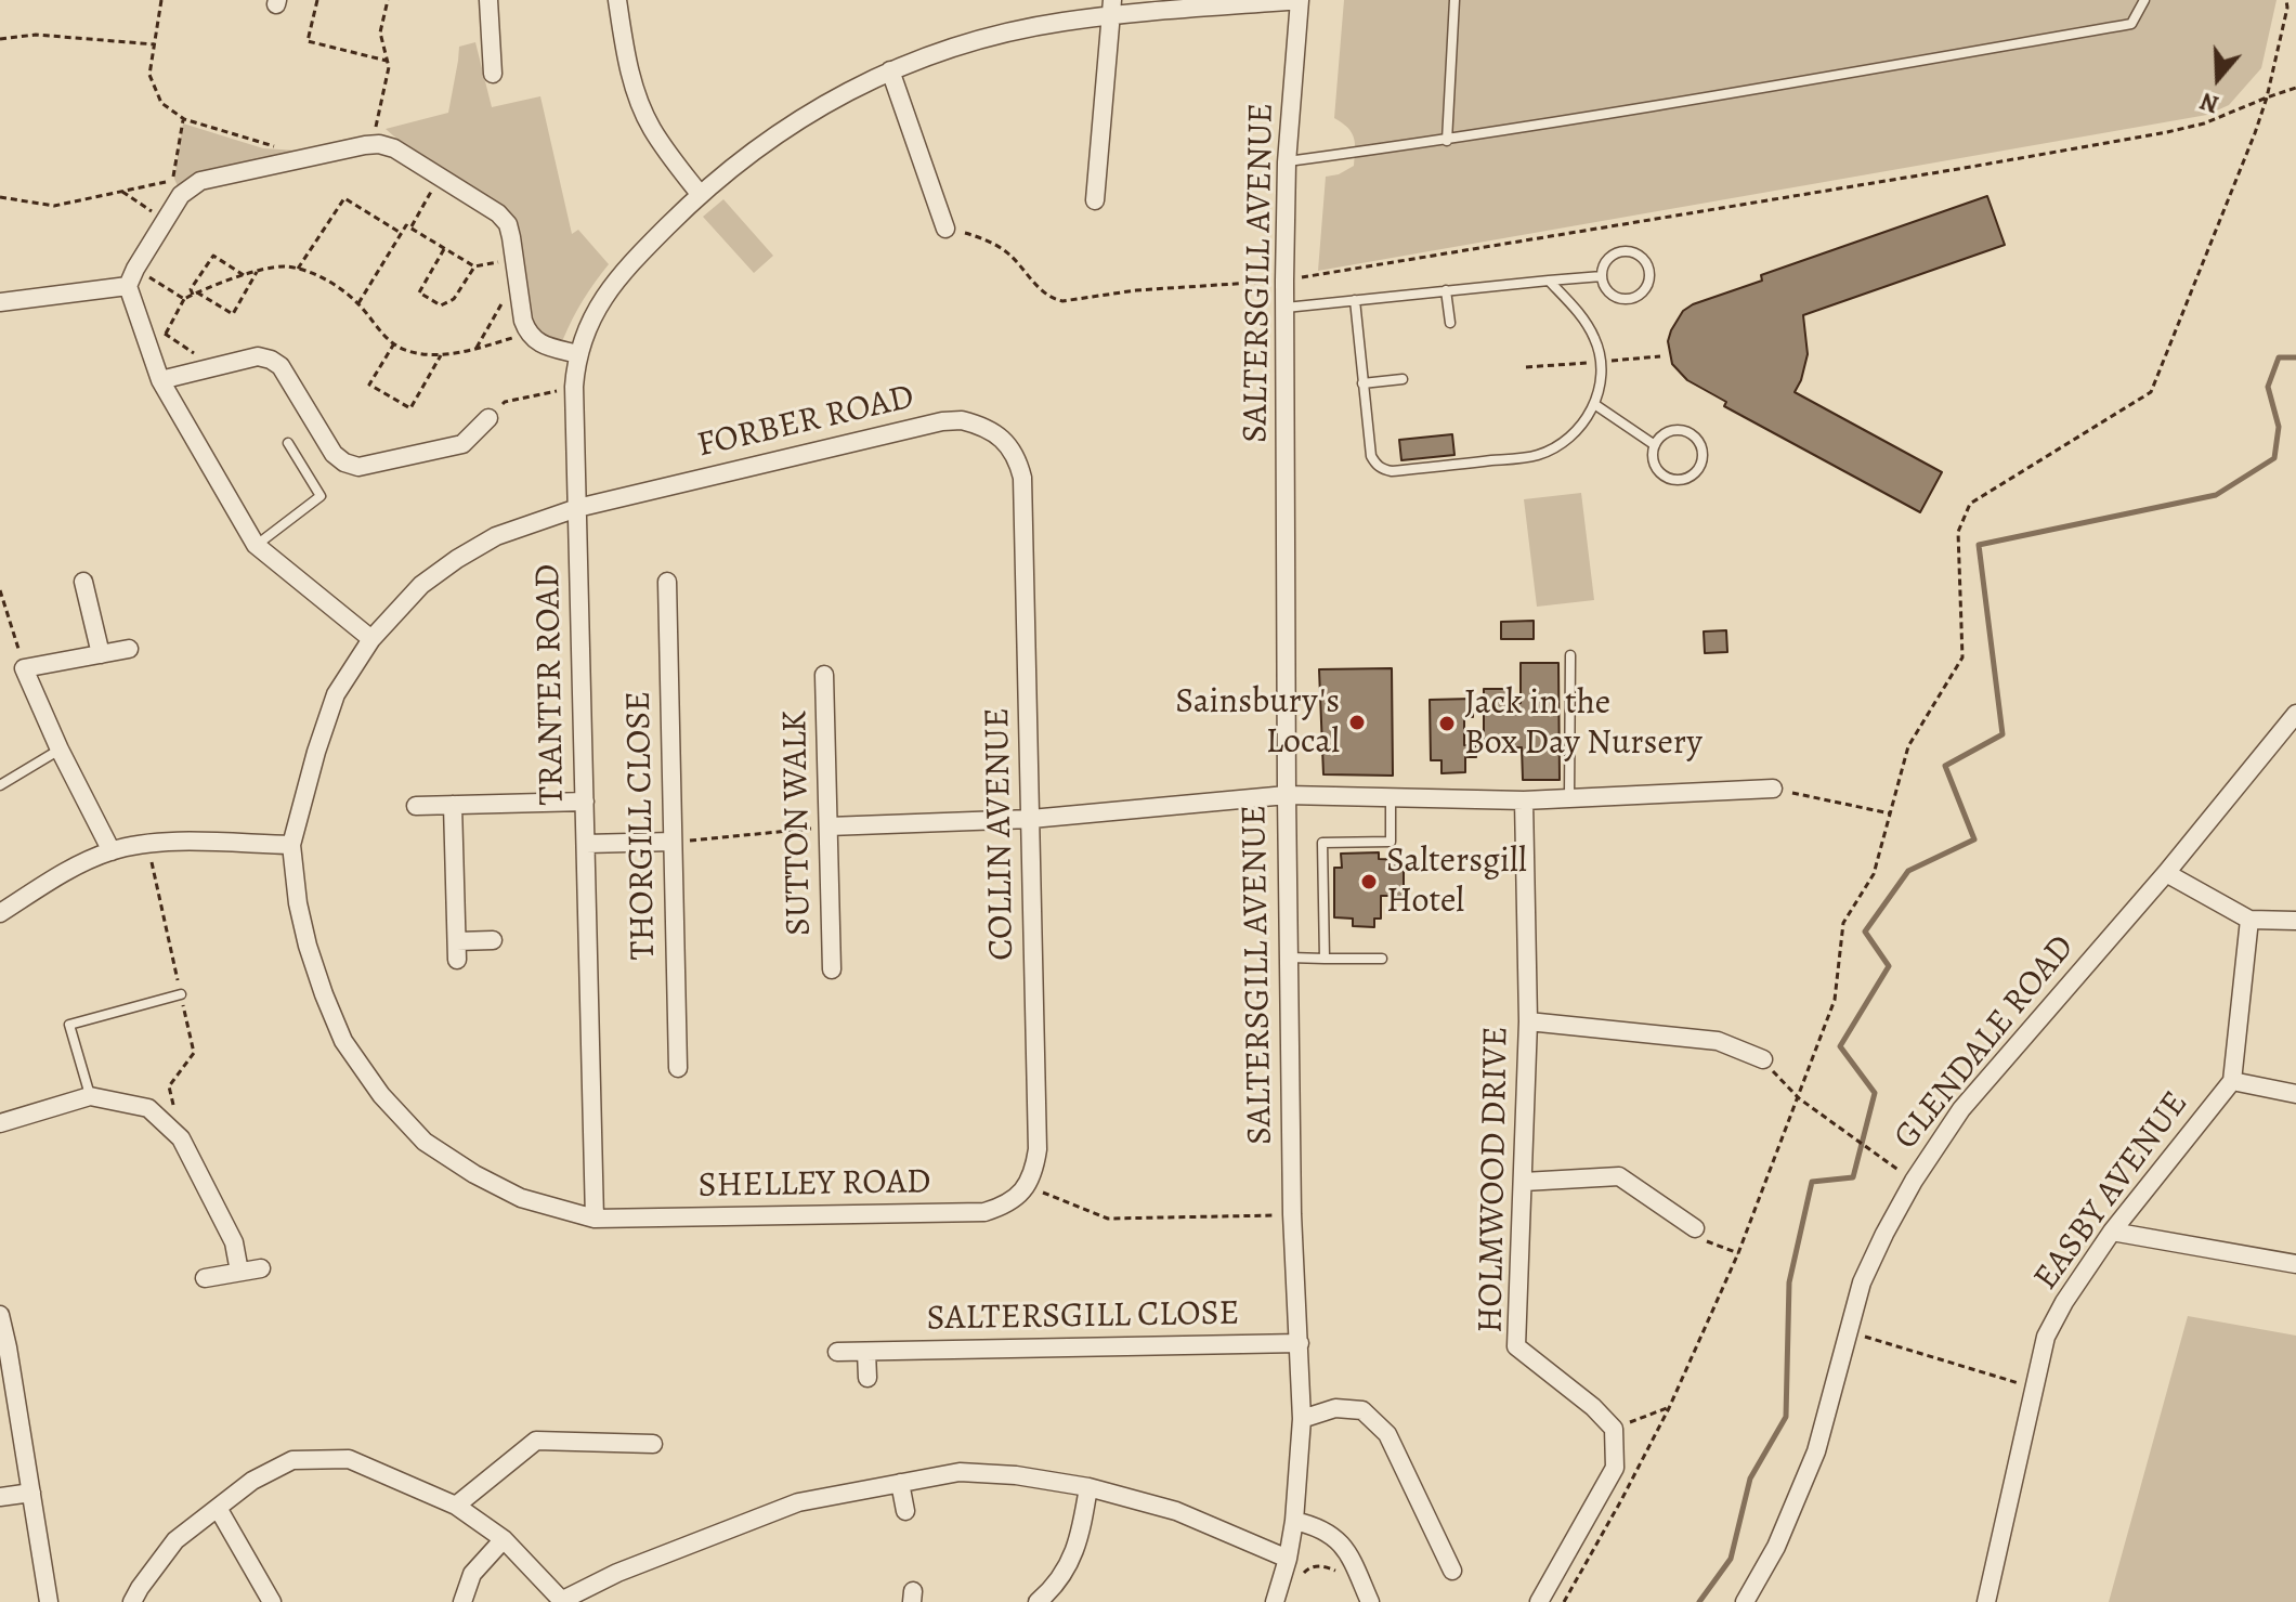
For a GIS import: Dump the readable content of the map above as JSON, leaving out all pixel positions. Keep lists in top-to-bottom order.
{
  "streets": {
    "street": [
      "SALTERSGILL AVENUE",
      "FORBER ROAD",
      "TRANTER ROAD",
      "SUTTON WALK",
      "THORGILL CLOSE",
      "COLLIN AVENUE",
      "GLENDALE ROAD",
      "HOLMWOOD DRIVE",
      "SHELLEY ROAD",
      "EASBY AVENUE",
      "SALTERSGILL CLOSE"
    ]
  },
  "crossings": [
    ["SALTERSGILL AVENUE", "TRANTER ROAD"],
    ["SALTERSGILL AVENUE", "SALTERSGILL CLOSE"],
    ["FORBER ROAD", "TRANTER ROAD"],
    ["FORBER ROAD", "COLLIN AVENUE"],
    ["FORBER ROAD", "SHELLEY ROAD"],
    ["TRANTER ROAD", "SHELLEY ROAD"],
    ["COLLIN AVENUE", "SHELLEY ROAD"]
  ],
  "places": ["Sainsbury's Local", "Jack in the Box Day Nursery", "Saltersgill Hotel"],
  "north": "bottom"
}
